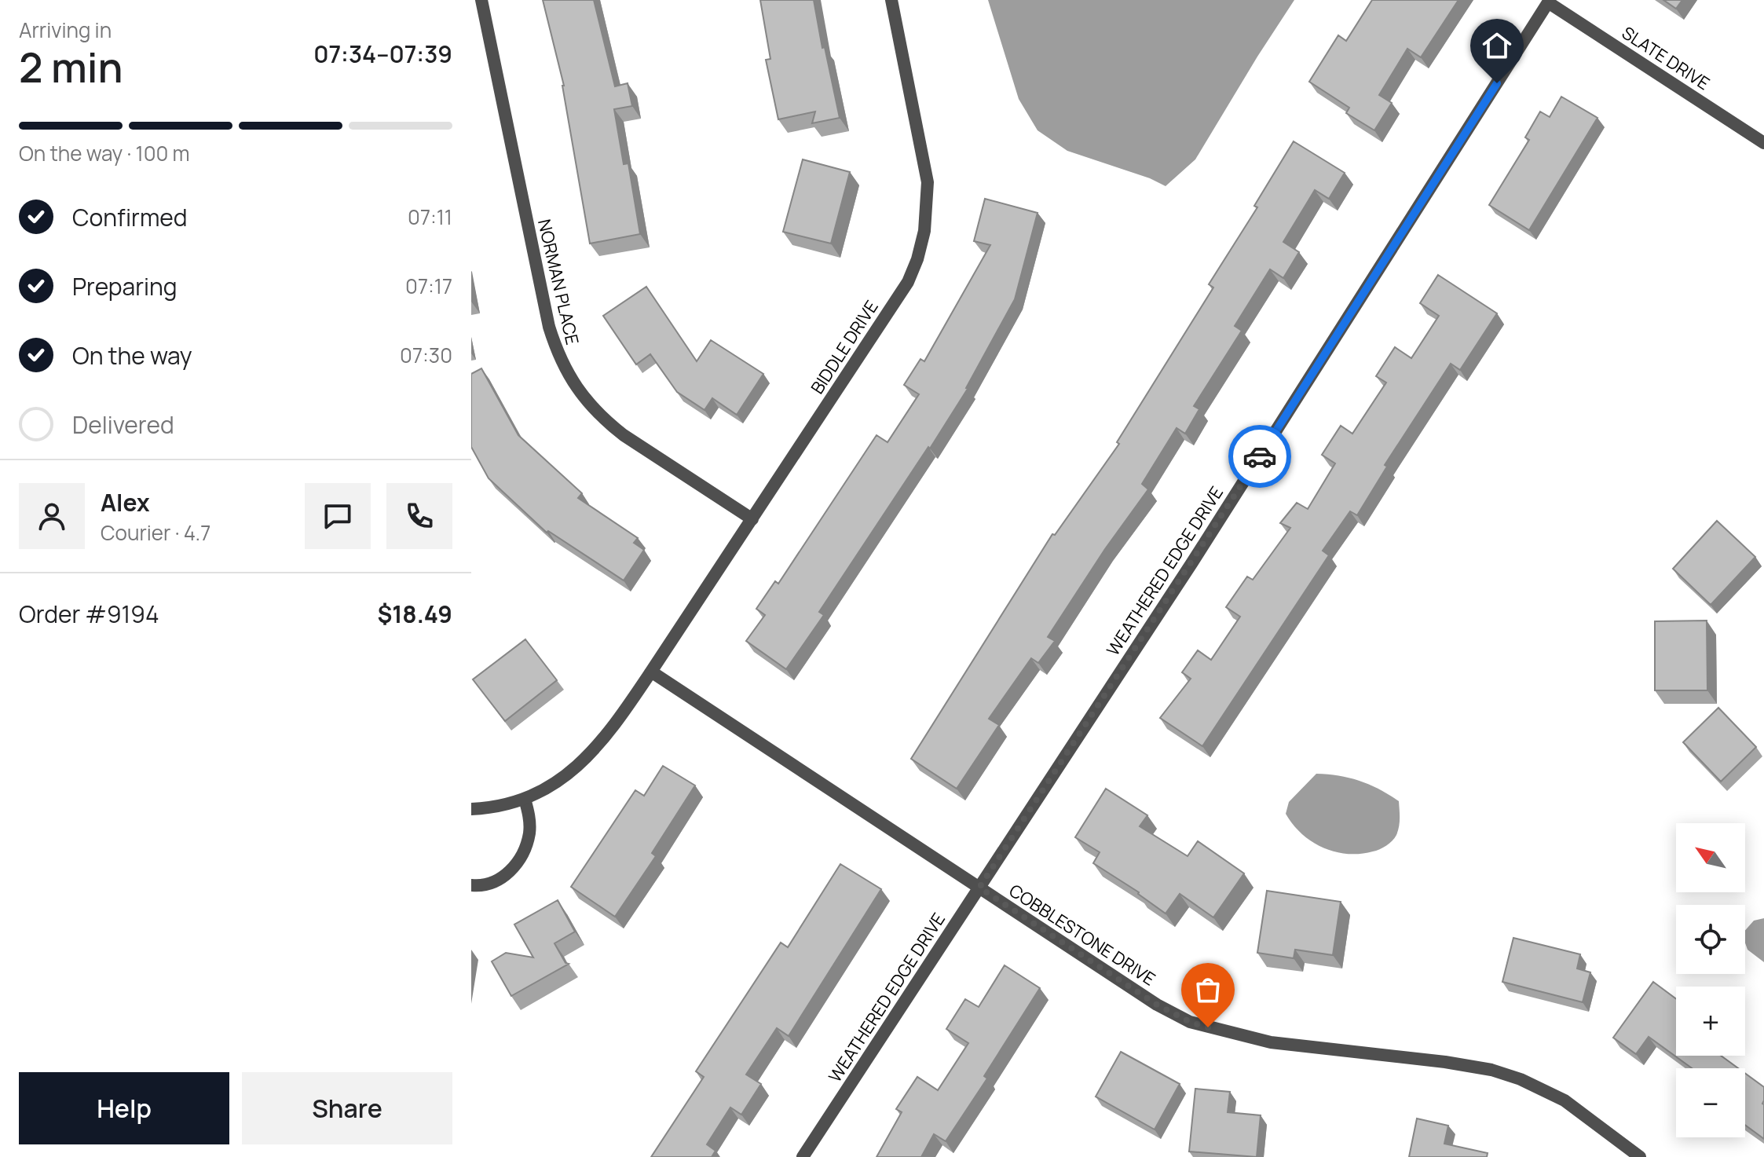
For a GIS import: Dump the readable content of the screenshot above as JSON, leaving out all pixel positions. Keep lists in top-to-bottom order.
{
  "streets": {
    "street": [
      "SLATE DRIVE",
      "NORMAN PLACE",
      "BIDDLE DRIVE",
      "WEATHERED EDGE DRIVE",
      "COBBLESTONE DRIVE"
    ]
  },
  "crossings": [
    ["SLATE DRIVE", "WEATHERED EDGE DRIVE"],
    ["NORMAN PLACE", "BIDDLE DRIVE"],
    ["BIDDLE DRIVE", "COBBLESTONE DRIVE"],
    ["WEATHERED EDGE DRIVE", "COBBLESTONE DRIVE"]
  ],
  "north": "top left",
  "page": {
    "heading": ["2 min", "Arriving in", "07:34–07:39"],
    "panel": [
      "Alex",
      "Courier · 4.7",
      "Order #9194",
      "$18.49"
    ],
    "bar": "On the way · 100 m",
    "list": [
      ["Confirmed", "07:11"],
      ["Preparing", "07:17"],
      ["On the way", "07:30"],
      "Delivered"
    ],
    "map_buttons": ["+", "−"],
    "buttons": ["Help", "Share"]
  }
}
